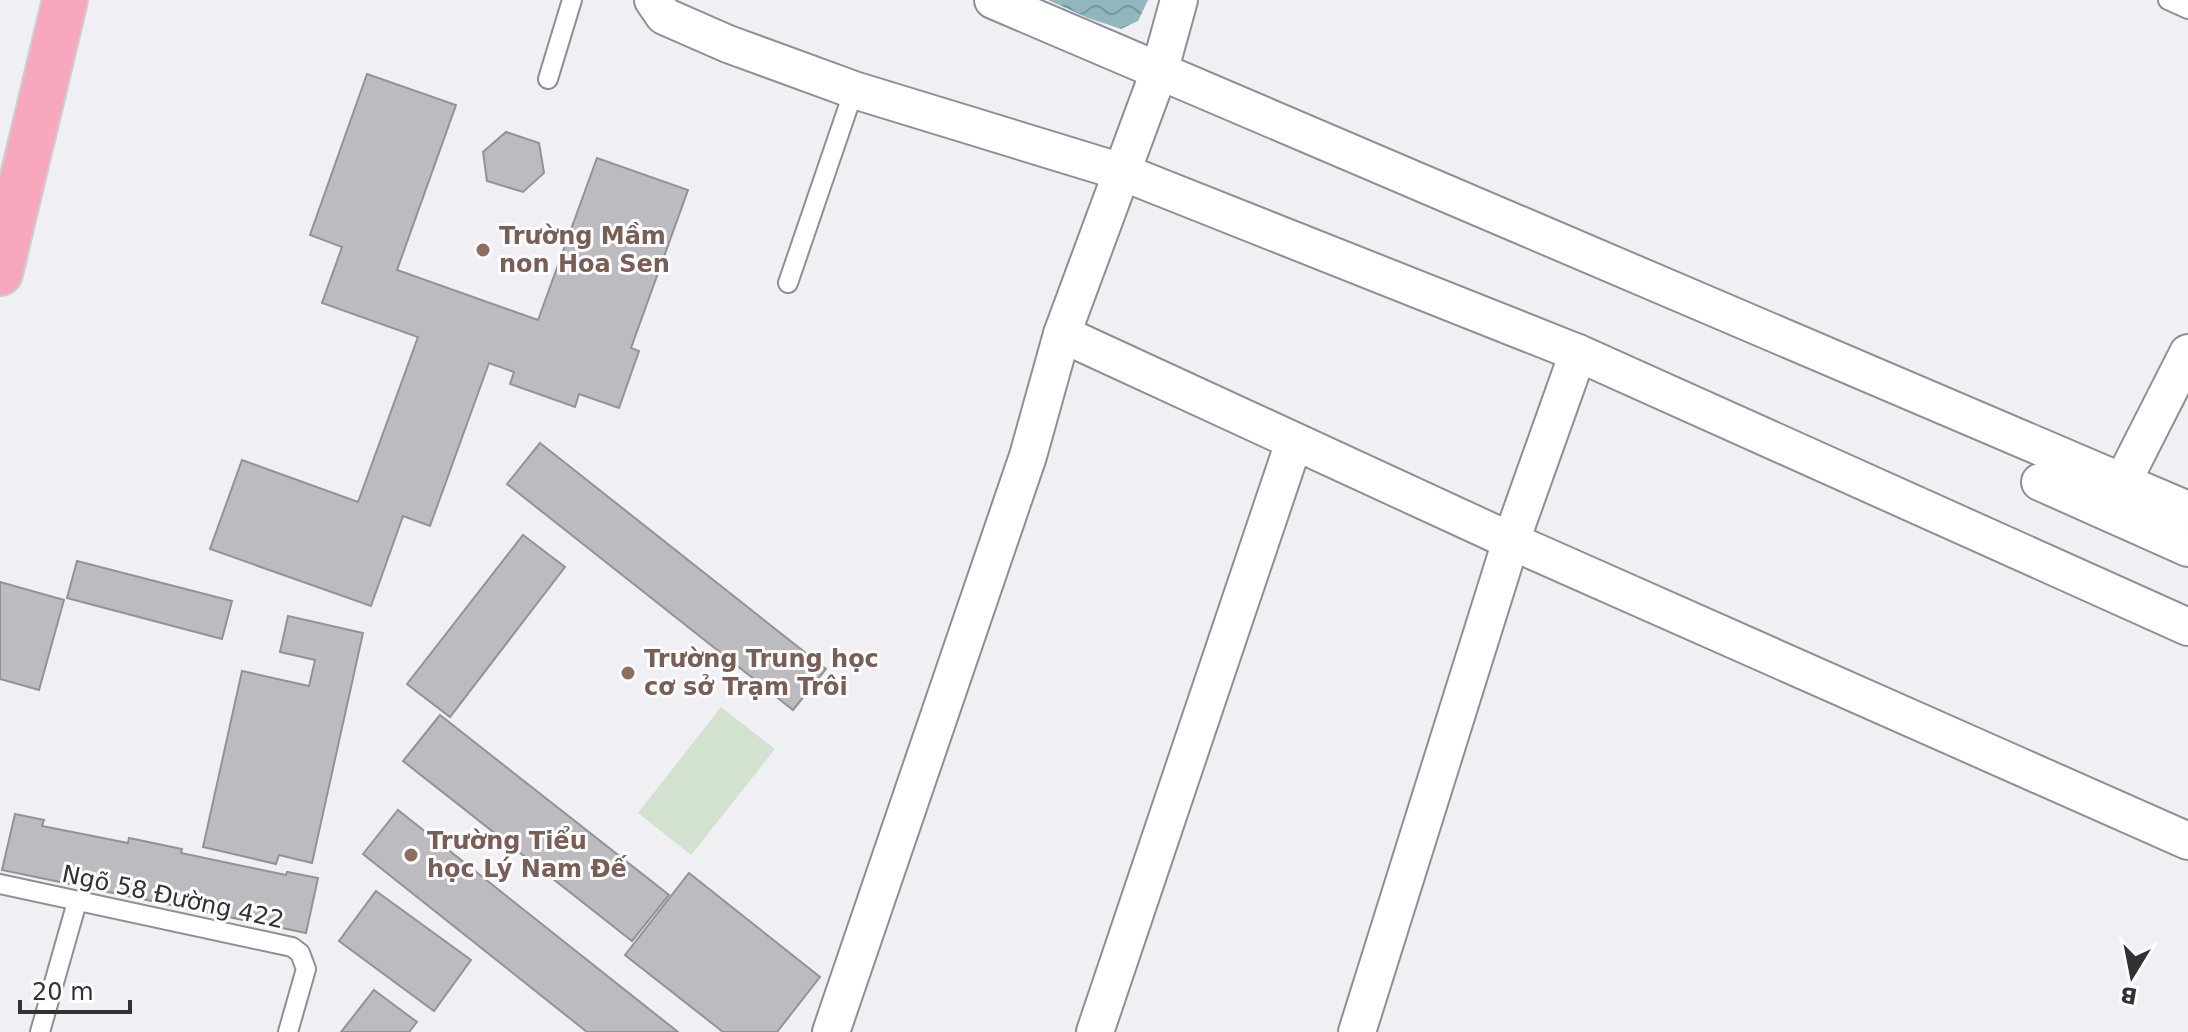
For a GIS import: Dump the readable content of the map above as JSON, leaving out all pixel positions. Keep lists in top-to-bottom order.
{
  "streets": {
    "lane": ["Ngõ 58 Đường 422"]
  },
  "places": ["Trường Mầm non Hoa Sen", "Trường Trung học cơ sở Trạm Trôi", "Trường Tiểu học Lý Nam Đế"],
  "scale_bar": "20 m",
  "north": "bottom"
}
